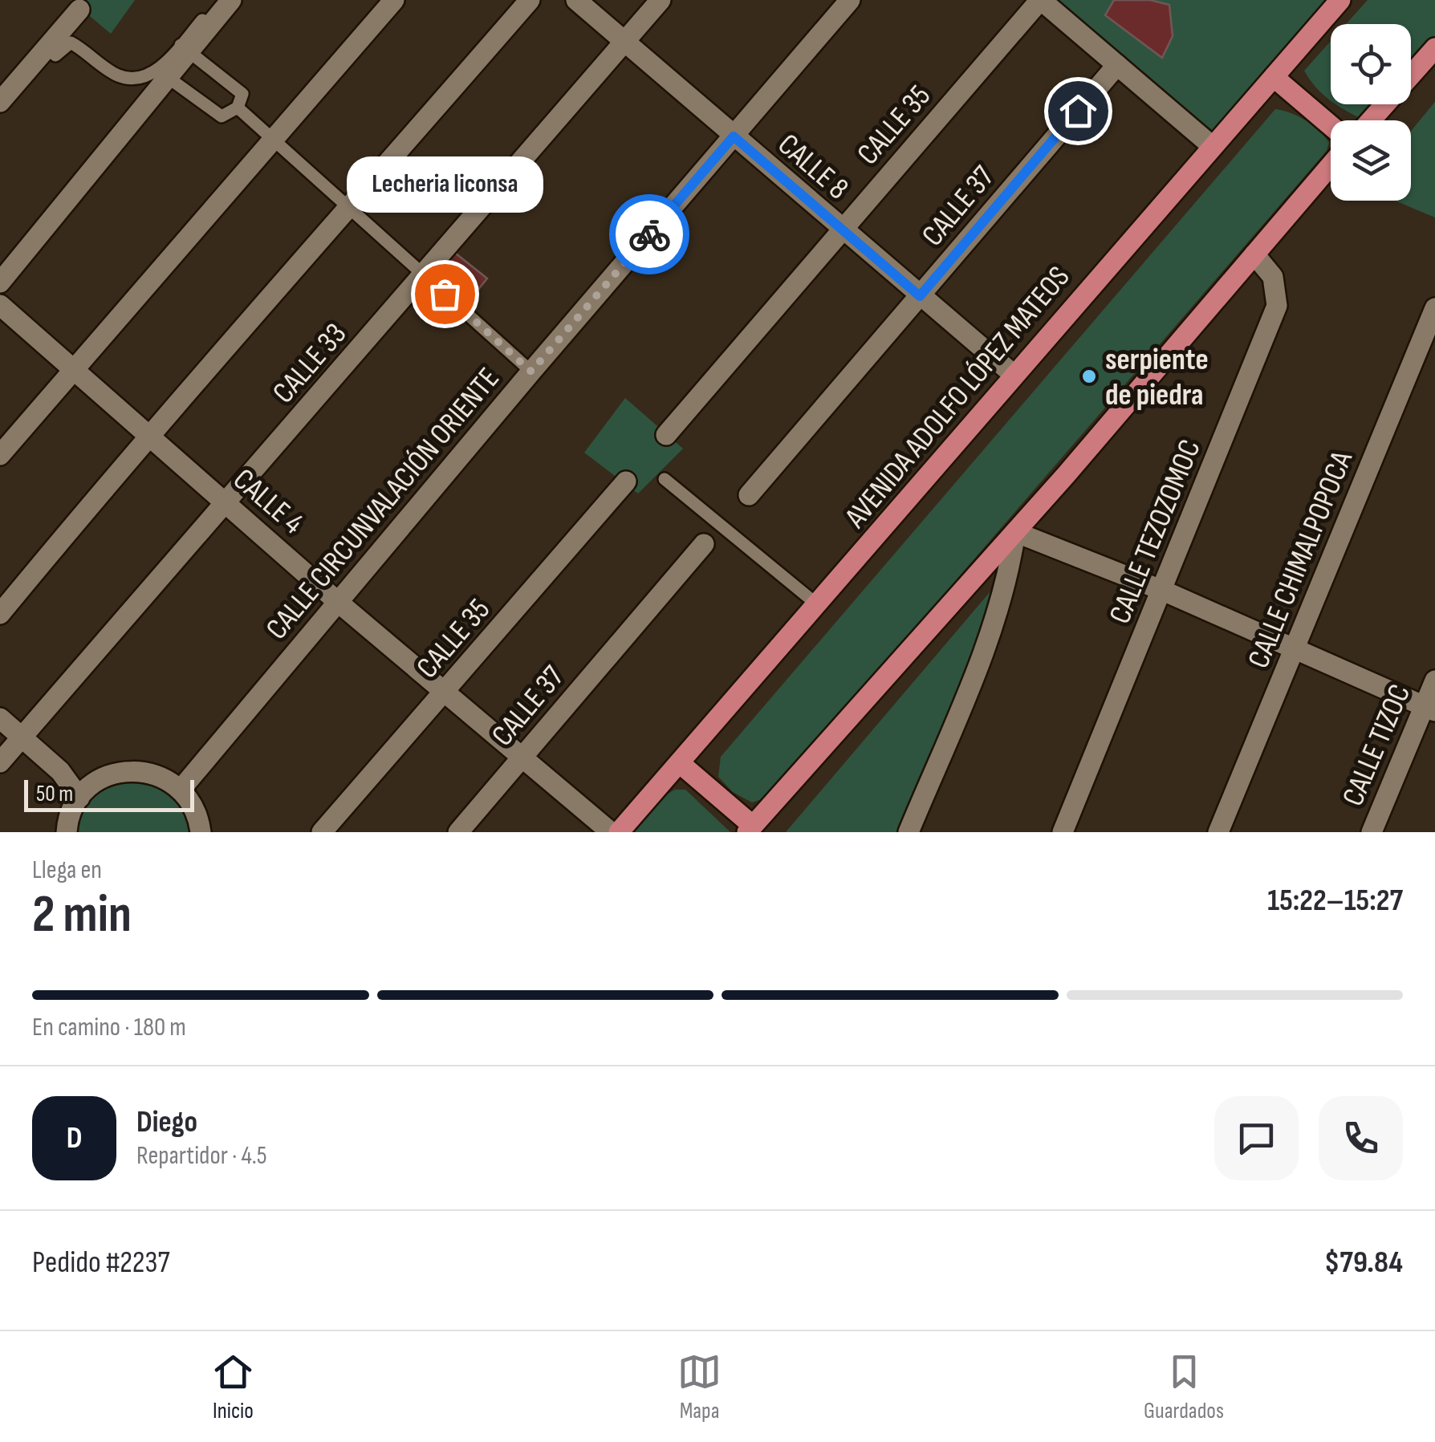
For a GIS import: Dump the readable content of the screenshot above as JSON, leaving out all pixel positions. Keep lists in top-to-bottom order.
{
  "streets": {
    "main road": ["AVENIDA ADOLFO LÓPEZ MATEOS"],
    "street": [
      "CALLE 35",
      "CALLE 8",
      "CALLE 37",
      "CALLE 33",
      "CALLE 4",
      "CALLE CIRCUNVALACIÓN ORIENTE",
      "CALLE TEZOZOMOC",
      "CALLE CHIMALPOPOCA",
      "CALLE TIZOC"
    ]
  },
  "crossings": [
    ["CALLE 35", "CALLE 8"],
    ["CALLE 35", "CALLE 4"],
    ["CALLE 8", "CALLE 37"],
    ["CALLE 8", "CALLE 33"],
    ["CALLE 8", "AVENIDA ADOLFO LÓPEZ MATEOS"],
    ["CALLE 8", "CALLE CIRCUNVALACIÓN ORIENTE"],
    ["CALLE 37", "CALLE 4"],
    ["CALLE 33", "CALLE 4"],
    ["CALLE 4", "CALLE CIRCUNVALACIÓN ORIENTE"]
  ],
  "places": ["Lecheria liconsa", "serpiente de piedra"],
  "scale_bar": "50 m",
  "page": {
    "bubble": "Lecheria liconsa",
    "scale": "50 m",
    "heading": ["2 min", "Llega en", "15:22–15:27"],
    "panel": [
      "Diego",
      "Repartidor · 4.5",
      "Pedido #2237",
      "$79.84"
    ],
    "bar": "En camino · 180 m",
    "round": "D",
    "tabs": ["Inicio", "Mapa", "Guardados"]
  }
}
